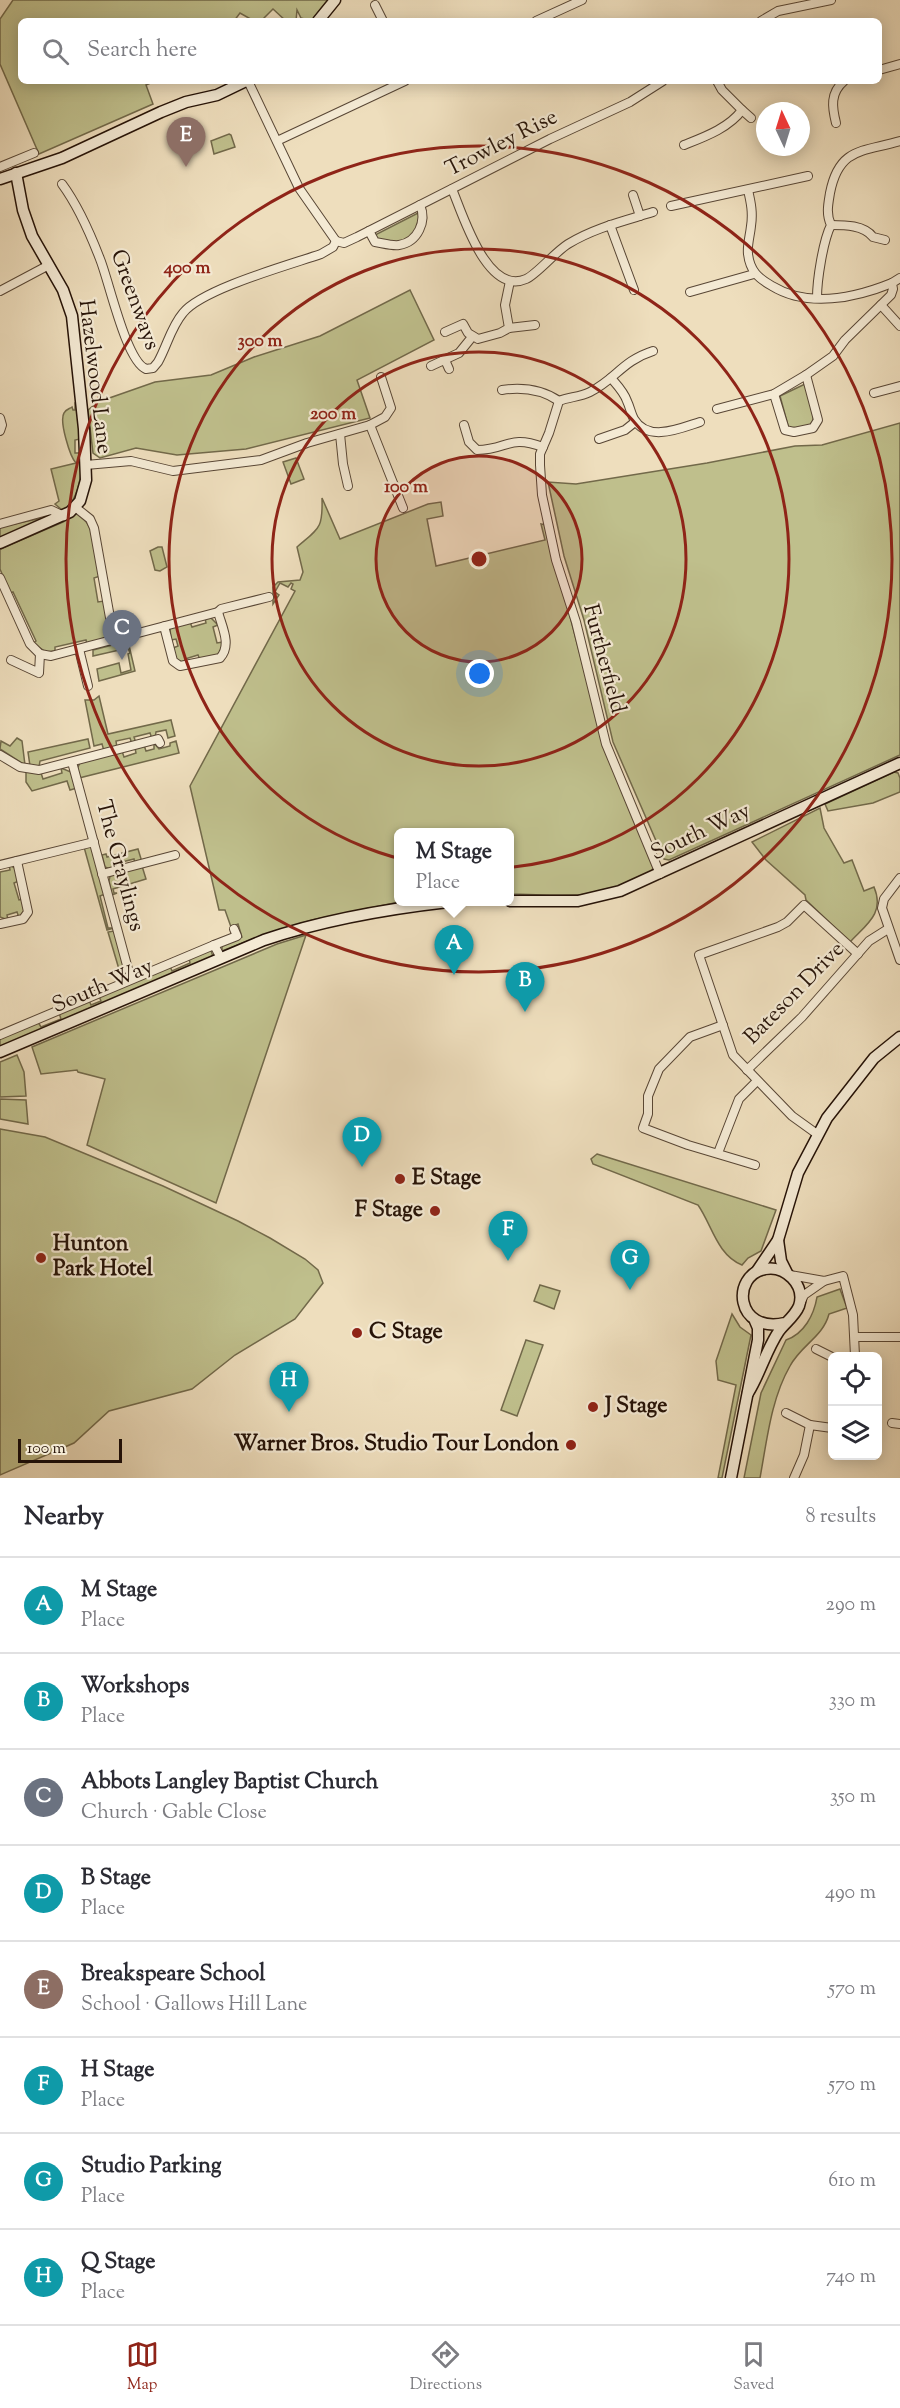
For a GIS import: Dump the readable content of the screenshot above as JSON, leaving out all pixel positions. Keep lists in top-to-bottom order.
{
  "streets": {
    "street": [
      "Trowley Rise",
      "Greenways",
      "Hazelwood Lane",
      "Furtherfield",
      "South Way",
      "The Graylings",
      "Bateson Drive"
    ]
  },
  "crossings": [
    ["Trowley Rise", "Greenways"],
    ["Furtherfield", "South Way"],
    ["South Way", "The Graylings"]
  ],
  "places": [
    "E Stage",
    "F Stage",
    "Hunton Park Hotel",
    "C Stage",
    "J Stage",
    "Warner Bros. Studio Tour London"
  ],
  "scale_bar": "100 m",
  "north": "top",
  "page": {
    "search": "Search here",
    "pins": [
      "E",
      "C",
      "A",
      "B",
      "D",
      "F",
      "G",
      "H"
    ],
    "popup": ["M Stage", "Place"],
    "scale": "100 m",
    "heading": ["Nearby", "8 results"],
    "list": [
      {
        "mark": "A",
        "name": "M Stage",
        "note": "Place",
        "value": "290 m"
      },
      {
        "mark": "B",
        "name": "Workshops",
        "note": "Place",
        "value": "330 m"
      },
      {
        "mark": "C",
        "name": "Abbots Langley Baptist Church",
        "note": "Church · Gable Close",
        "value": "350 m"
      },
      {
        "mark": "D",
        "name": "B Stage",
        "note": "Place",
        "value": "490 m"
      },
      {
        "mark": "E",
        "name": "Breakspeare School",
        "note": "School · Gallows Hill Lane",
        "value": "570 m"
      },
      {
        "mark": "F",
        "name": "H Stage",
        "note": "Place",
        "value": "570 m"
      },
      {
        "mark": "G",
        "name": "Studio Parking",
        "note": "Place",
        "value": "610 m"
      },
      {
        "mark": "H",
        "name": "Q Stage",
        "note": "Place",
        "value": "740 m"
      }
    ],
    "nav": ["Map", "Directions", "Saved"]
  },
  "rings": [
    "400 m",
    "300 m",
    "200 m",
    "100 m"
  ]
}
